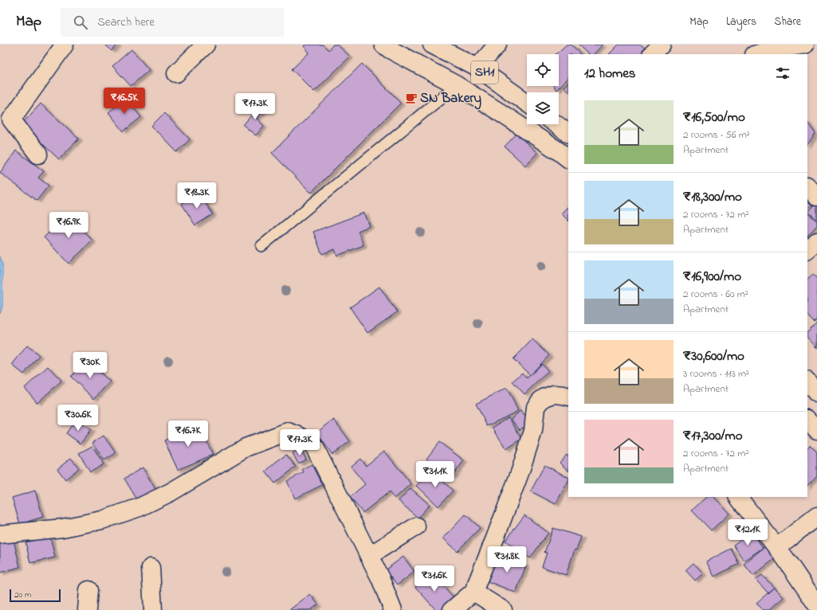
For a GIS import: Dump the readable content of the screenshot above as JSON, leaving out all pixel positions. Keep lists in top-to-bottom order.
{
  "streets": {
    "street": ["SH1"]
  },
  "places": {
    "cafe": ["SN Bakery"]
  },
  "scale_bar": "20 m",
  "page": {
    "header": "Map",
    "search": "Search here",
    "nav": ["Map", "Layers", "Share"],
    "heading": "12 homes",
    "price": [
      "₹16.5K",
      "₹17.3K",
      "₹18.3K",
      "₹16.9K",
      "₹30K",
      "₹30.6K",
      "₹16.7K",
      "₹17.3K",
      "₹31.1K",
      "₹12.1K",
      "₹31.8K",
      "₹31.6K"
    ],
    "list": [
      {
        "name": "₹16,500/mo",
        "note": "2 rooms · 56 m² · Apartment"
      },
      {
        "name": "₹18,300/mo",
        "note": "2 rooms · 72 m² · Apartment"
      },
      {
        "name": "₹16,900/mo",
        "note": "2 rooms · 60 m² · Apartment"
      },
      {
        "name": "₹30,600/mo",
        "note": "3 rooms · 113 m² · Apartment"
      },
      {
        "name": "₹17,300/mo",
        "note": "2 rooms · 72 m² · Apartment"
      }
    ],
    "scale": "20 m"
  }
}
